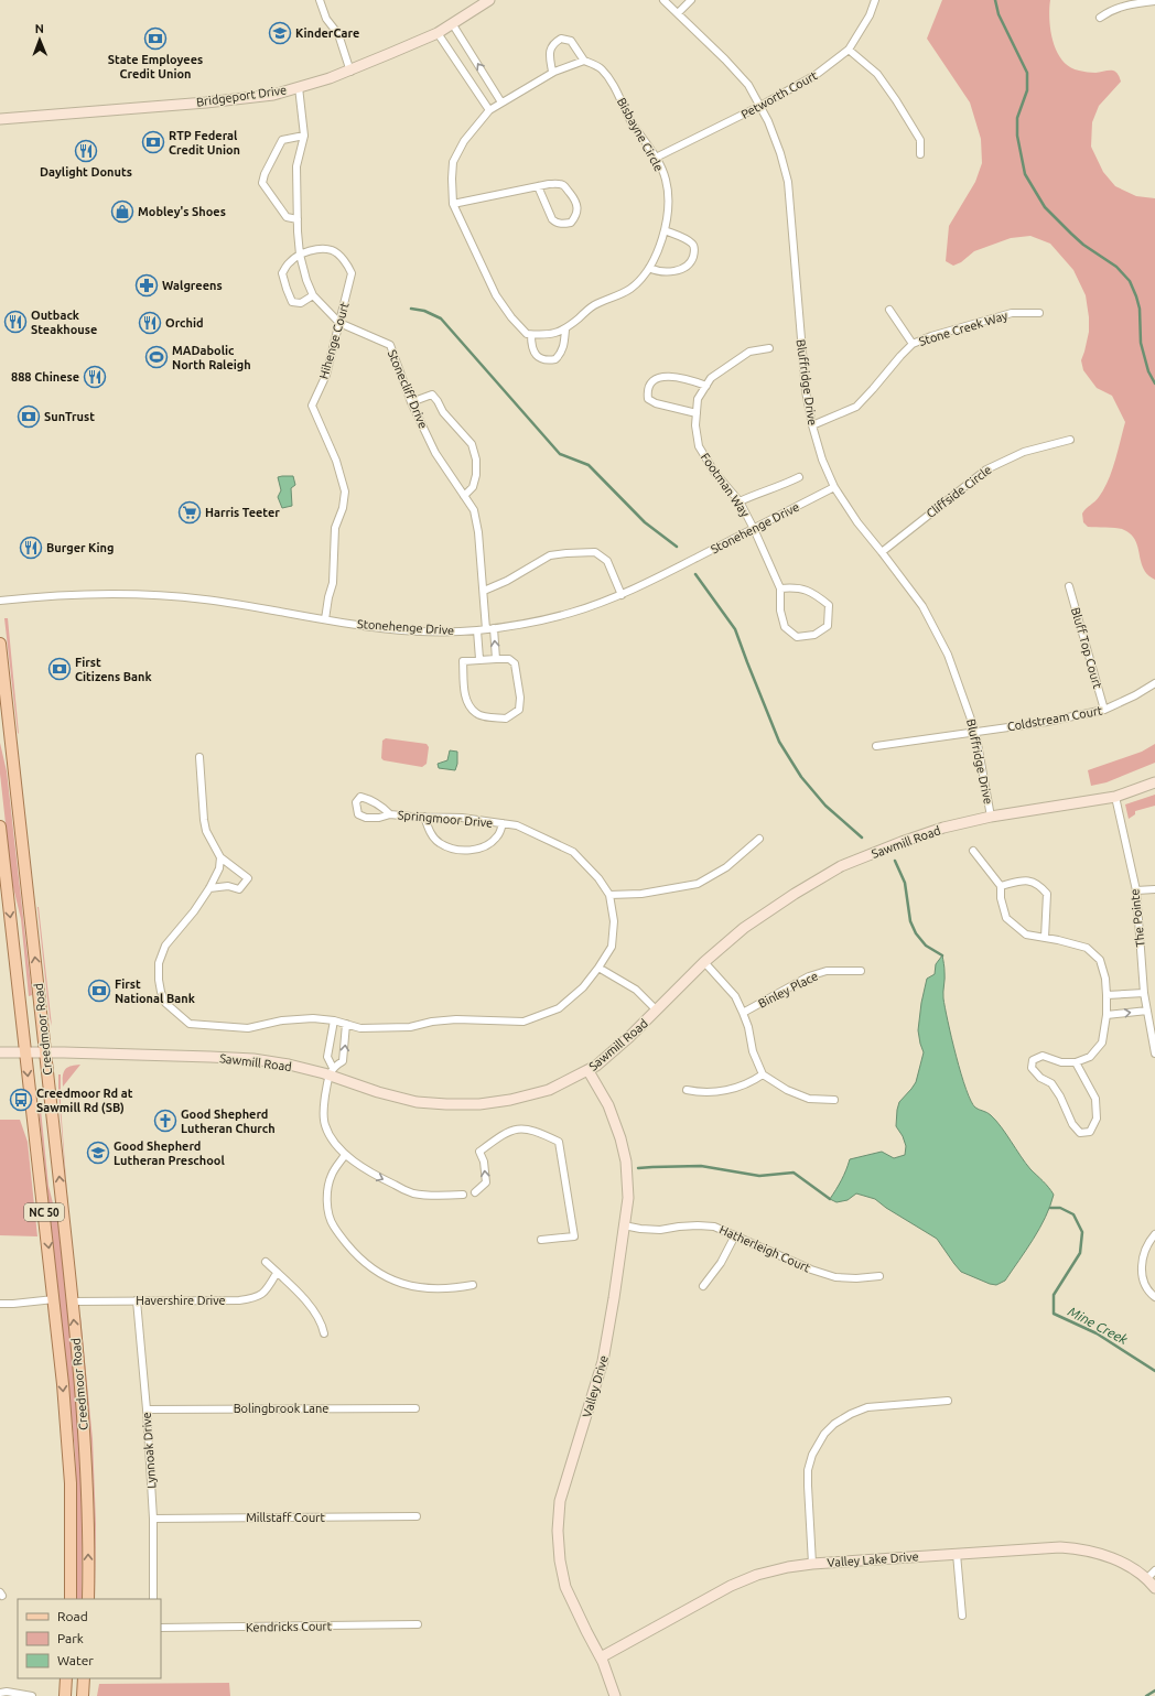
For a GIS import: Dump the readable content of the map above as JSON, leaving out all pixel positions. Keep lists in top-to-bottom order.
{
  "streets": {
    "main road": ["Creedmoor Road", "NC 50"],
    "street": [
      "Petworth Court",
      "Bridgeport Drive",
      "Bisbayne Circle",
      "Stone Creek Way",
      "Hihenge Court",
      "Bluffridge Drive",
      "Stonecliff Drive",
      "Footman Way",
      "Cliffside Circle",
      "Stonehenge Drive",
      "Bluff Top Court",
      "Coldstream Court",
      "Springmoor Drive",
      "Sawmill Road",
      "The Pointe",
      "Binley Place",
      "Hatherleigh Court",
      "Havershire Drive",
      "Valley Drive",
      "Bolingbrook Lane",
      "Lynnoak Drive",
      "Millstaff Court",
      "Valley Lake Drive",
      "Kendricks Court"
    ]
  },
  "crossings": [
    ["Petworth Court", "Bisbayne Circle"],
    ["Petworth Court", "Bluffridge Drive"],
    ["Bridgeport Drive", "Stonecliff Drive"],
    ["Stone Creek Way", "Bluffridge Drive"],
    ["Hihenge Court", "Stonecliff Drive"],
    ["Hihenge Court", "Stonehenge Drive"],
    ["Bluffridge Drive", "Cliffside Circle"],
    ["Bluffridge Drive", "Stonehenge Drive"],
    ["Bluffridge Drive", "Coldstream Court"],
    ["Bluffridge Drive", "Sawmill Road"],
    ["Stonecliff Drive", "Stonehenge Drive"],
    ["Footman Way", "Stonehenge Drive"],
    ["Bluff Top Court", "Coldstream Court"],
    ["Sawmill Road", "The Pointe"],
    ["Sawmill Road", "Creedmoor Road"],
    ["Sawmill Road", "Valley Drive"],
    ["Creedmoor Road", "Havershire Drive"],
    ["Hatherleigh Court", "Valley Drive"],
    ["Havershire Drive", "Lynnoak Drive"],
    ["Valley Drive", "Valley Lake Drive"],
    ["Bolingbrook Lane", "Lynnoak Drive"],
    ["Lynnoak Drive", "Millstaff Court"]
  ],
  "water": ["Mine Creek"],
  "places": {
    "school or university": ["KinderCare", "Good Shepherd Lutheran Preschool"],
    "bank": [
      "State Employees Credit Union",
      "RTP Federal Credit Union",
      "SunTrust",
      "First Citizens Bank",
      "First National Bank"
    ],
    "restaurant": [
      "Daylight Donuts",
      "Outback Steakhouse",
      "Orchid",
      "888 Chinese",
      "Burger King"
    ],
    "shop": ["Mobley's Shoes"],
    "pharmacy": ["Walgreens"],
    "sports": ["MADabolic North Raleigh"],
    "supermarket": ["Harris Teeter"],
    "bus stop": ["Creedmoor Rd at Sawmill Rd (SB)"],
    "church": ["Good Shepherd Lutheran Church"]
  },
  "legend": ["Road", "Park", "Water"],
  "north": "top"
}
